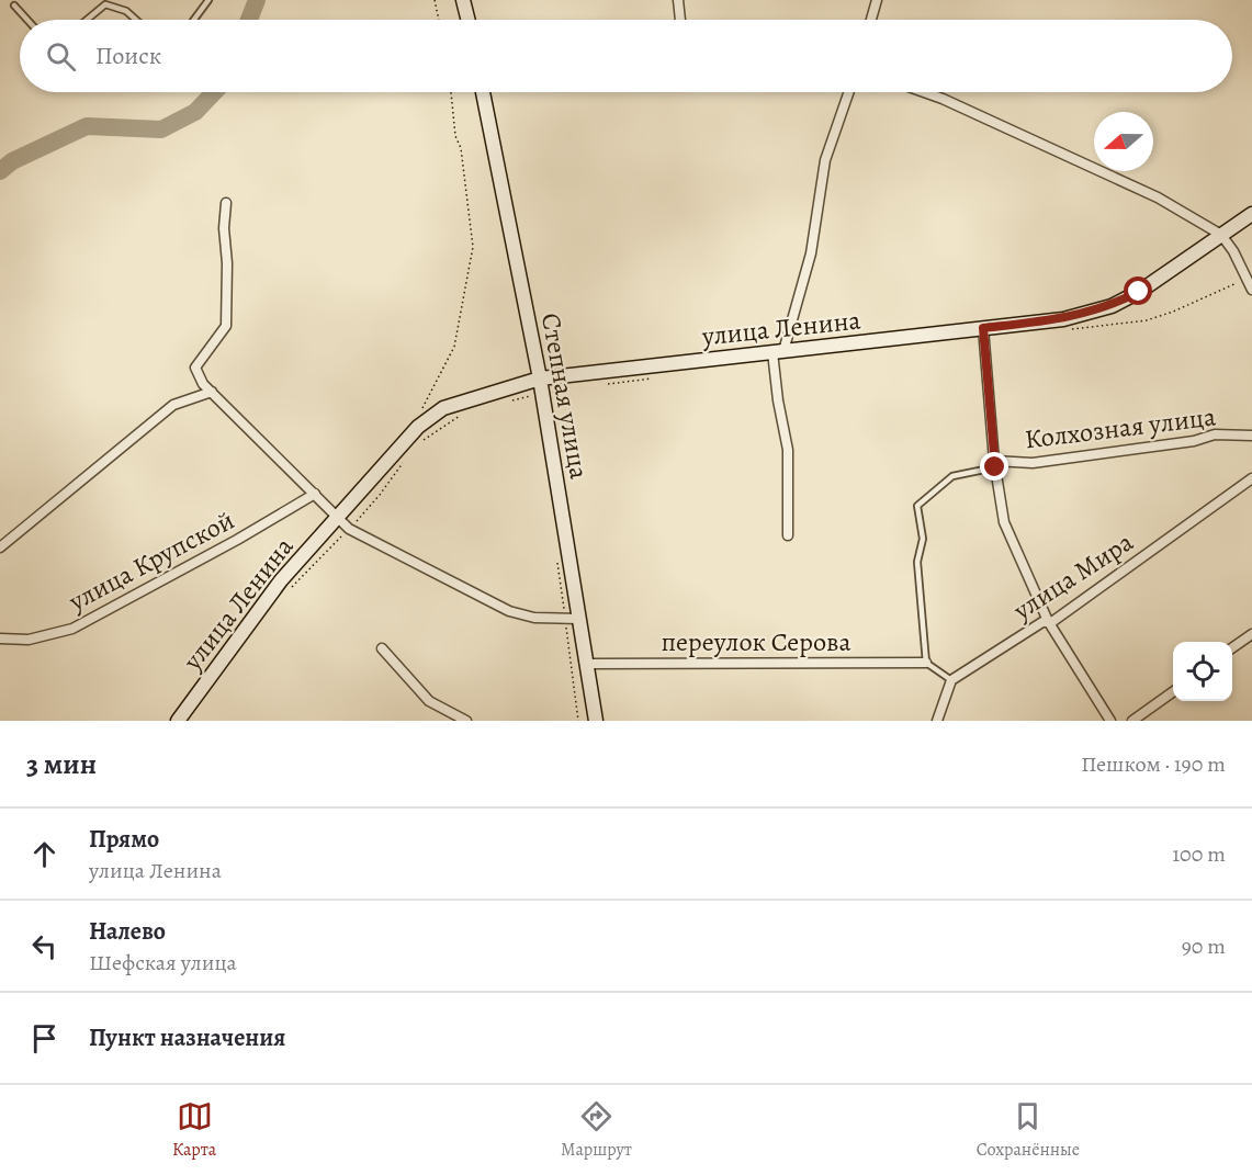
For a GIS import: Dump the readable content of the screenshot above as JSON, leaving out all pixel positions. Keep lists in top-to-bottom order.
{
  "streets": {
    "street": [
      "улица Ленина",
      "Степная улица",
      "Колхозная улица",
      "улица Крупской",
      "улица Мира",
      "переулок Серова"
    ]
  },
  "crossings": [
    ["улица Ленина", "Степная улица"],
    ["Степная улица", "переулок Серова"]
  ],
  "north": "left",
  "page": {
    "search": "Поиск",
    "heading": ["3 мин", "Пешком · 190 m"],
    "list": [
      ["Прямо", "улица Ленина", "100 m"],
      ["Налево", "Шефская улица", "90 m"],
      "Пункт назначения"
    ],
    "nav": ["Карта", "Маршрут", "Сохранённые"]
  }
}
